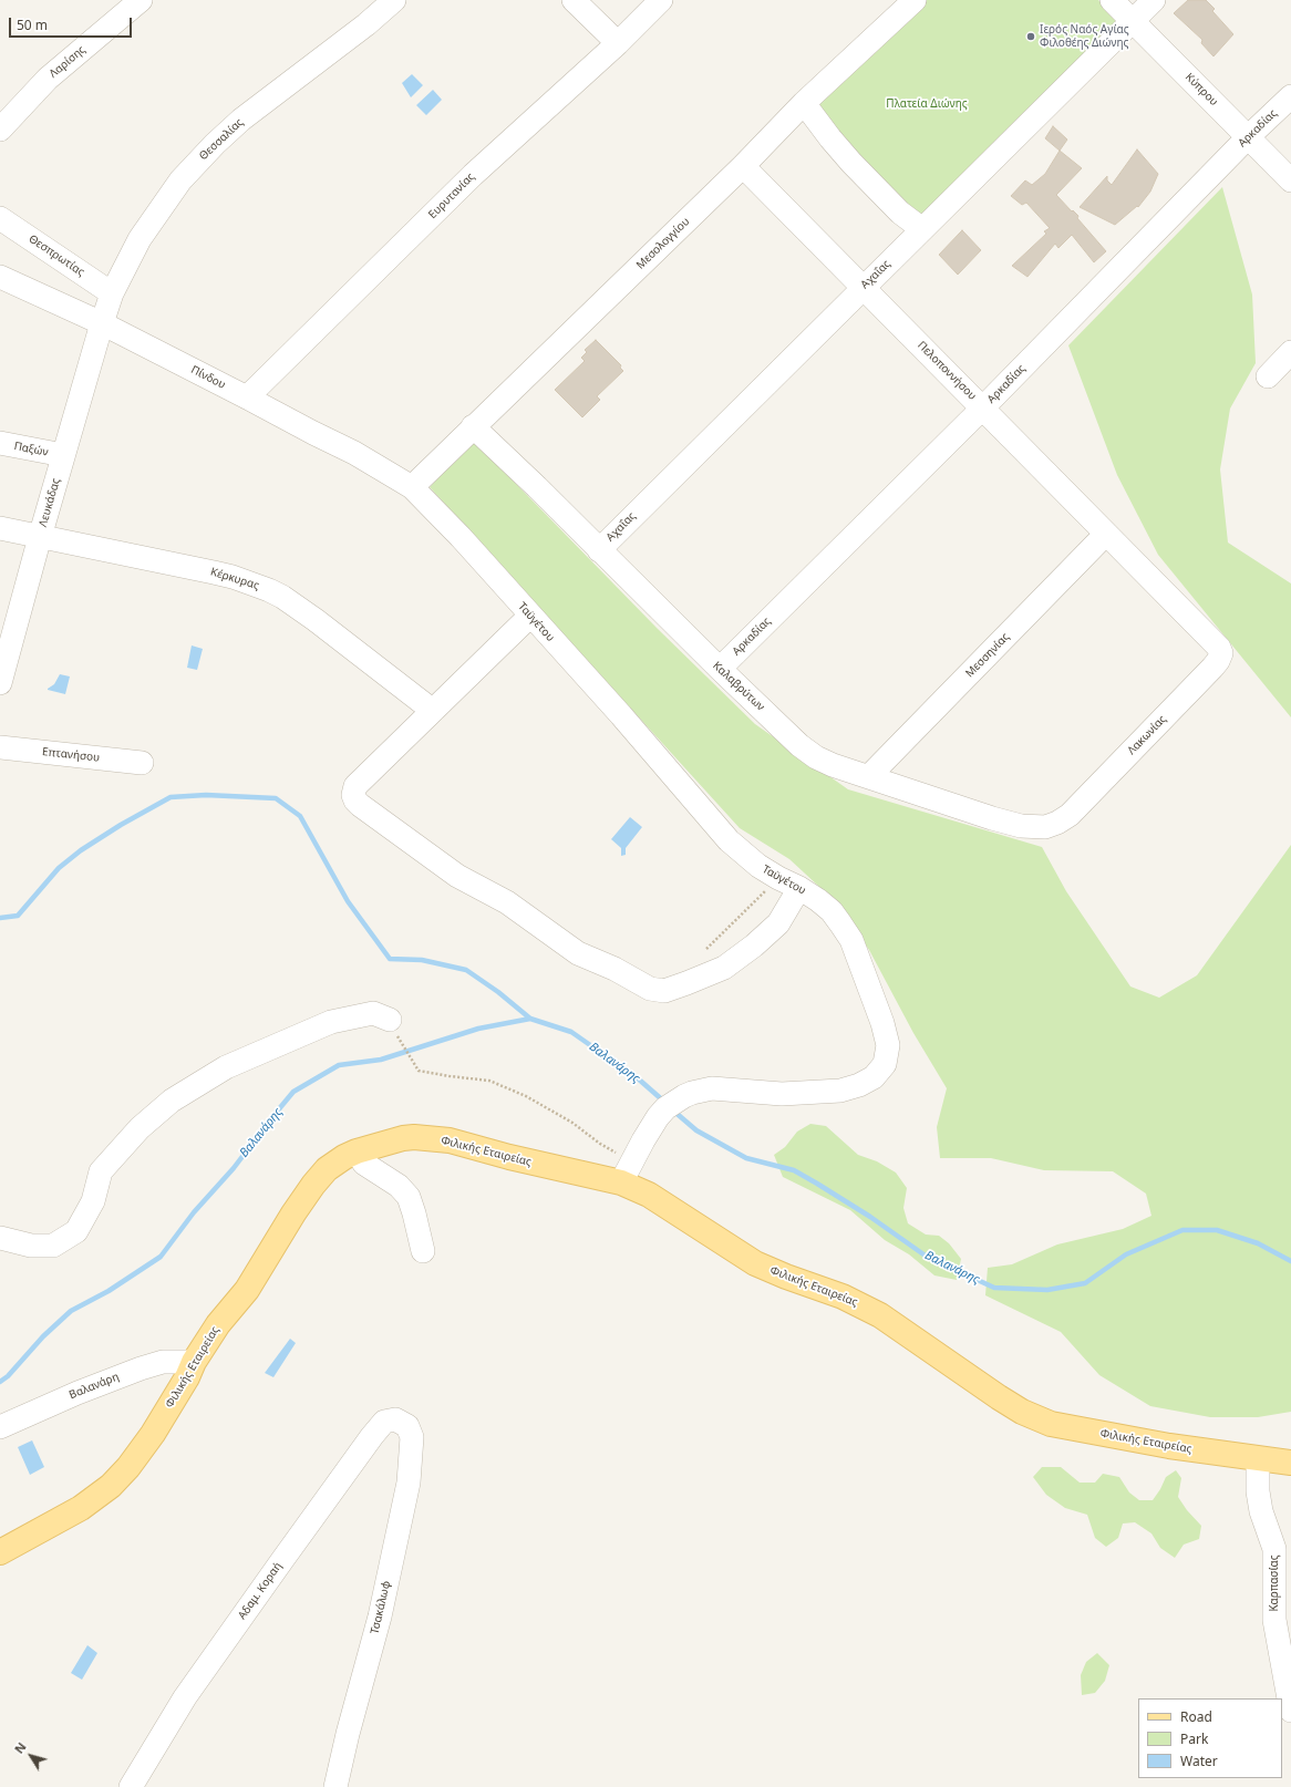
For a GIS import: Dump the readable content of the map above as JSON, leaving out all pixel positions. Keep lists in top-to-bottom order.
{
  "streets": {
    "main road": ["Φιλικής Εταιρείας"],
    "street": [
      "Λαρίσης",
      "Κύπρου",
      "Αρκαδίας",
      "Θεσσαλίας",
      "Ευρυτανίας",
      "Μεσολογγίου",
      "Θεσπρωτίας",
      "Αχαΐας",
      "Πελοποννήσου",
      "Πίνδου",
      "Παξών",
      "Λευκάδας",
      "Κέρκυρας",
      "Ταϋγέτου",
      "Μεσσηνίας",
      "Καλαβρύτων",
      "Λακωνίας",
      "Επτανήσου",
      "Βαλανάρη",
      "Καρπασίας",
      "Αδαμ. Κοραή",
      "Τσακάλωφ"
    ]
  },
  "crossings": [
    ["Κύπρου", "Αρκαδίας"],
    ["Κύπρου", "Αχαΐας"],
    ["Αρκαδίας", "Πελοποννήσου"],
    ["Αρκαδίας", "Καλαβρύτων"],
    ["Θεσσαλίας", "Θεσπρωτίας"],
    ["Θεσσαλίας", "Πίνδου"],
    ["Θεσσαλίας", "Λευκάδας"],
    ["Ευρυτανίας", "Πίνδου"],
    ["Μεσολογγίου", "Πελοποννήσου"],
    ["Μεσολογγίου", "Πίνδου"],
    ["Μεσολογγίου", "Ταϋγέτου"],
    ["Μεσολογγίου", "Καλαβρύτων"],
    ["Αχαΐας", "Πελοποννήσου"],
    ["Αχαΐας", "Καλαβρύτων"],
    ["Πελοποννήσου", "Μεσσηνίας"],
    ["Πελοποννήσου", "Λακωνίας"],
    ["Πίνδου", "Λευκάδας"],
    ["Πίνδου", "Ταϋγέτου"],
    ["Παξών", "Λευκάδας"],
    ["Λευκάδας", "Κέρκυρας"],
    ["Ταϋγέτου", "Φιλικής Εταιρείας"],
    ["Μεσσηνίας", "Καλαβρύτων"],
    ["Καλαβρύτων", "Λακωνίας"],
    ["Φιλικής Εταιρείας", "Βαλανάρη"],
    ["Φιλικής Εταιρείας", "Καρπασίας"],
    ["Αδαμ. Κοραή", "Τσακάλωφ"]
  ],
  "water": ["Βαλανάρης"],
  "parks": ["Πλατεία Διώνης"],
  "places": ["Ιερός Ναός Αγίας Φιλοθέης Διώνης"],
  "legend": ["Road", "Park", "Water"],
  "scale_bar": "50 m",
  "north": "top left"
}
